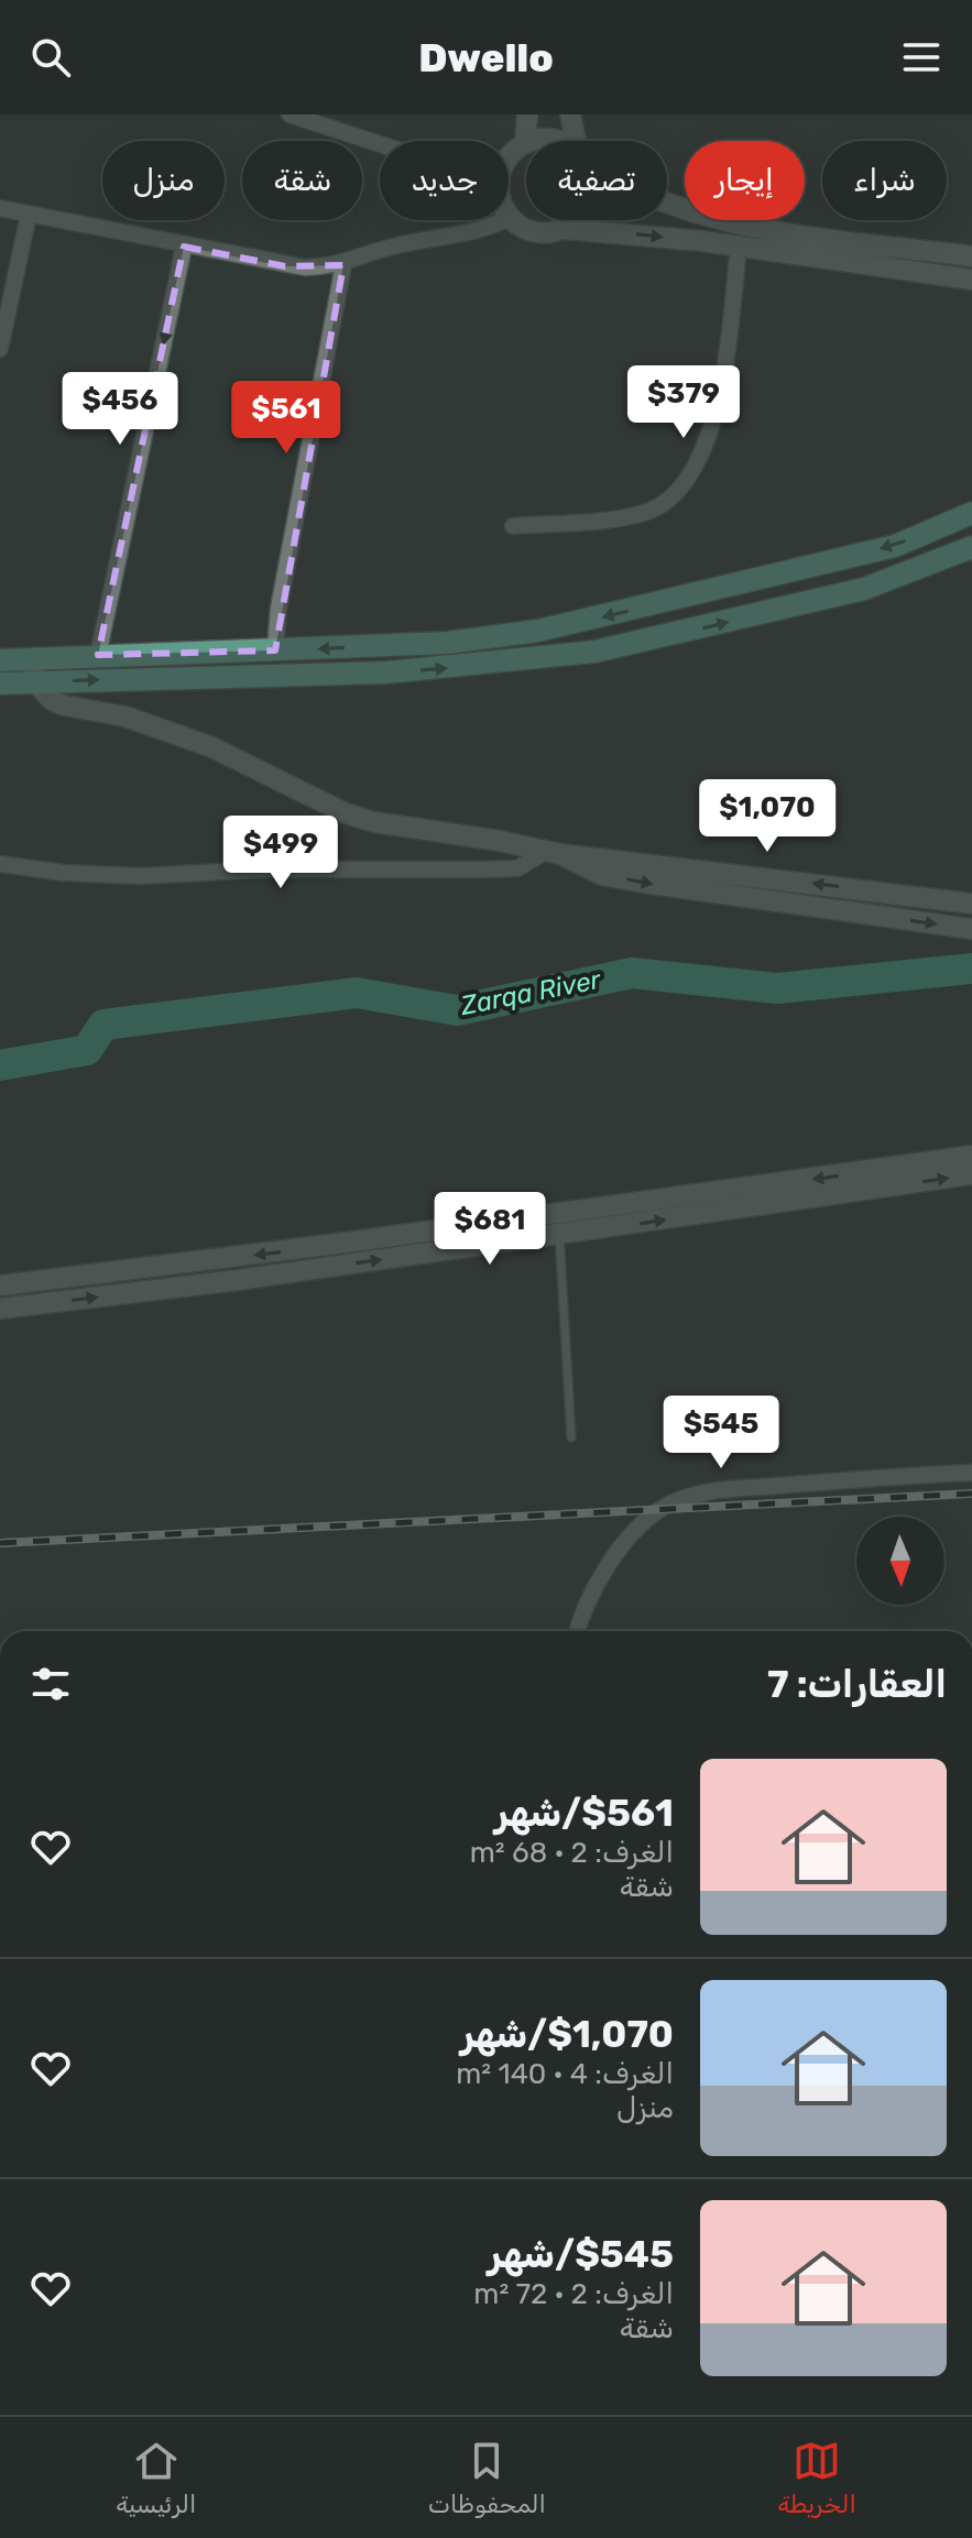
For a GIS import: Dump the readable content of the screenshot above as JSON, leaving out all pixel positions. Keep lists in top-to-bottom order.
{
  "water": ["Zarqa River"],
  "north": "bottom",
  "page": {
    "header": "Dwello",
    "chip": [
      "شراء",
      "إيجار",
      "تصفية",
      "جديد",
      "شقة",
      "منزل"
    ],
    "price": [
      "$379",
      "$456",
      "$561",
      "$1,070",
      "$499",
      "$681",
      "$545"
    ],
    "heading": "العقارات: 7",
    "list": [
      {
        "name": "$561/شهر",
        "note": "الغرف: 2 · 68 m² · شقة"
      },
      {
        "name": "$1,070/شهر",
        "note": "الغرف: 4 · 140 m² · منزل"
      },
      {
        "name": "$545/شهر",
        "note": "الغرف: 2 · 72 m² · شقة"
      }
    ],
    "tabs": ["الخريطة", "المحفوظات", "الرئيسية"]
  }
}
